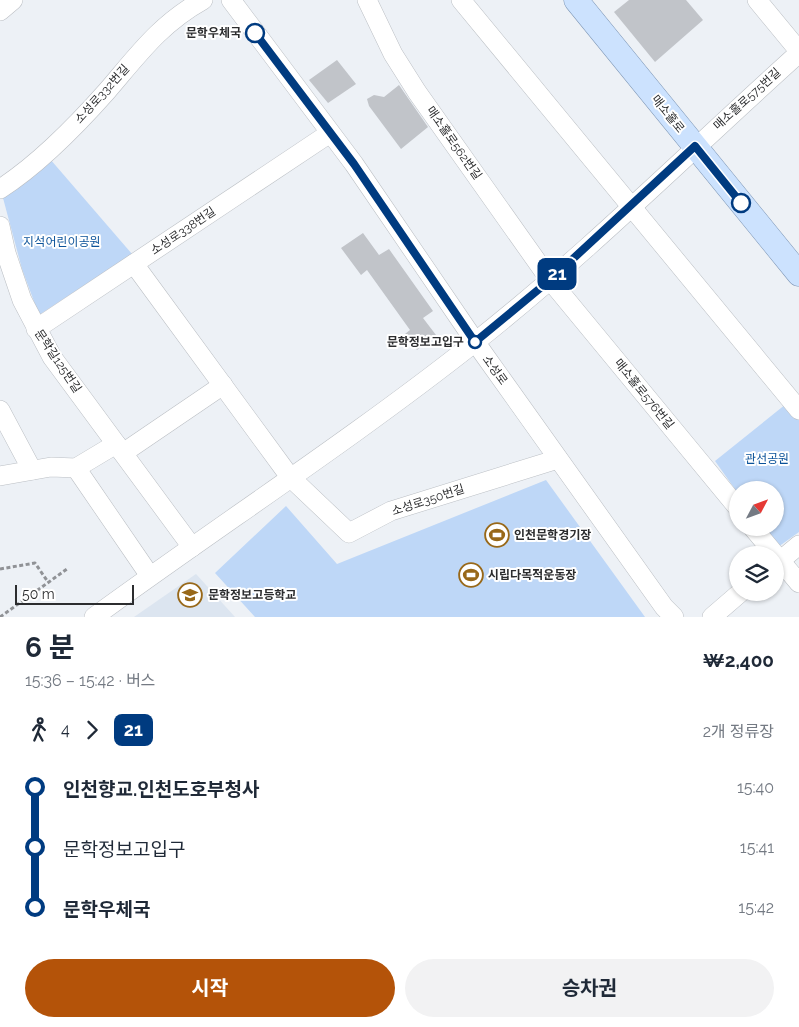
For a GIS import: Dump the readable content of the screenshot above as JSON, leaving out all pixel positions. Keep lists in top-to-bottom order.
{
  "streets": {
    "main road": ["매소홀로"],
    "street": [
      "소성로332번길",
      "매소홀로575번길",
      "매소홀로562번길",
      "소성로338번길",
      "문학길125번길",
      "소성로",
      "매소홀로576번길",
      "소성로350번길"
    ]
  },
  "crossings": [
    ["매소홀로575번길", "매소홀로"],
    ["매소홀로562번길", "매소홀로576번길"],
    ["소성로338번길", "문학길125번길"],
    ["소성로338번길", "소성로"],
    ["소성로338번길", "소성로350번길"],
    ["소성로", "소성로350번길"]
  ],
  "parks": ["지석어린이공원", "관선공원"],
  "places": {
    "other": ["문학우체국", "문학정보고입구"],
    "sports": ["인천문학경기장", "시립다목적운동장"],
    "school or university": ["문학정보고등학교"]
  },
  "lines": ["bus line 21"],
  "scale_bar": "50 m",
  "north": "top right",
  "page": {
    "on_map": "21",
    "scale": "50 m",
    "heading": ["6 분", "15:36 – 15:42 · 버스", "₩2,400"],
    "legs": ["4", "21", "2개 정류장"],
    "list": [
      {
        "name": "인천향교.인천도호부청사",
        "value": "15:40"
      },
      {
        "name": "문학정보고입구",
        "value": "15:41"
      },
      {
        "name": "문학우체국",
        "value": "15:42"
      }
    ],
    "buttons": ["시작", "승차권"]
  }
}
